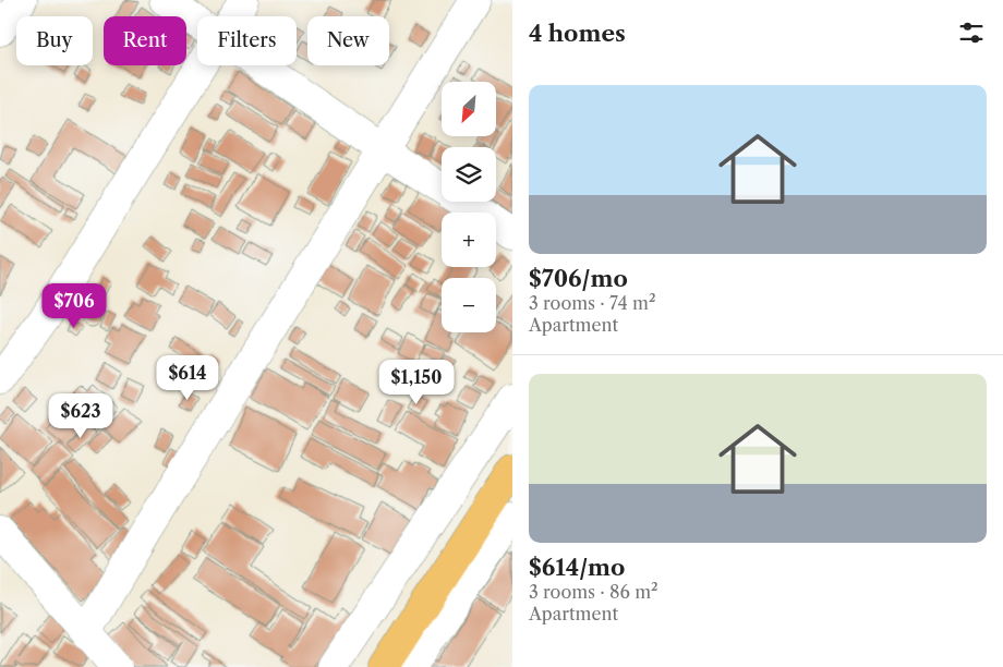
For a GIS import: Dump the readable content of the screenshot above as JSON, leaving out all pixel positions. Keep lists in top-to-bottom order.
{
  "north": "bottom left",
  "page": {
    "heading": "4 homes",
    "chip": [
      "Buy",
      "Rent",
      "Filters",
      "New"
    ],
    "list": [
      {
        "name": "$706/mo",
        "note": "3 rooms · 74 m² · Apartment"
      },
      {
        "name": "$614/mo",
        "note": "3 rooms · 86 m² · Apartment"
      }
    ],
    "map_buttons": ["+", "−"],
    "price": [
      "$706",
      "$614",
      "$1,150",
      "$623"
    ]
  }
}
